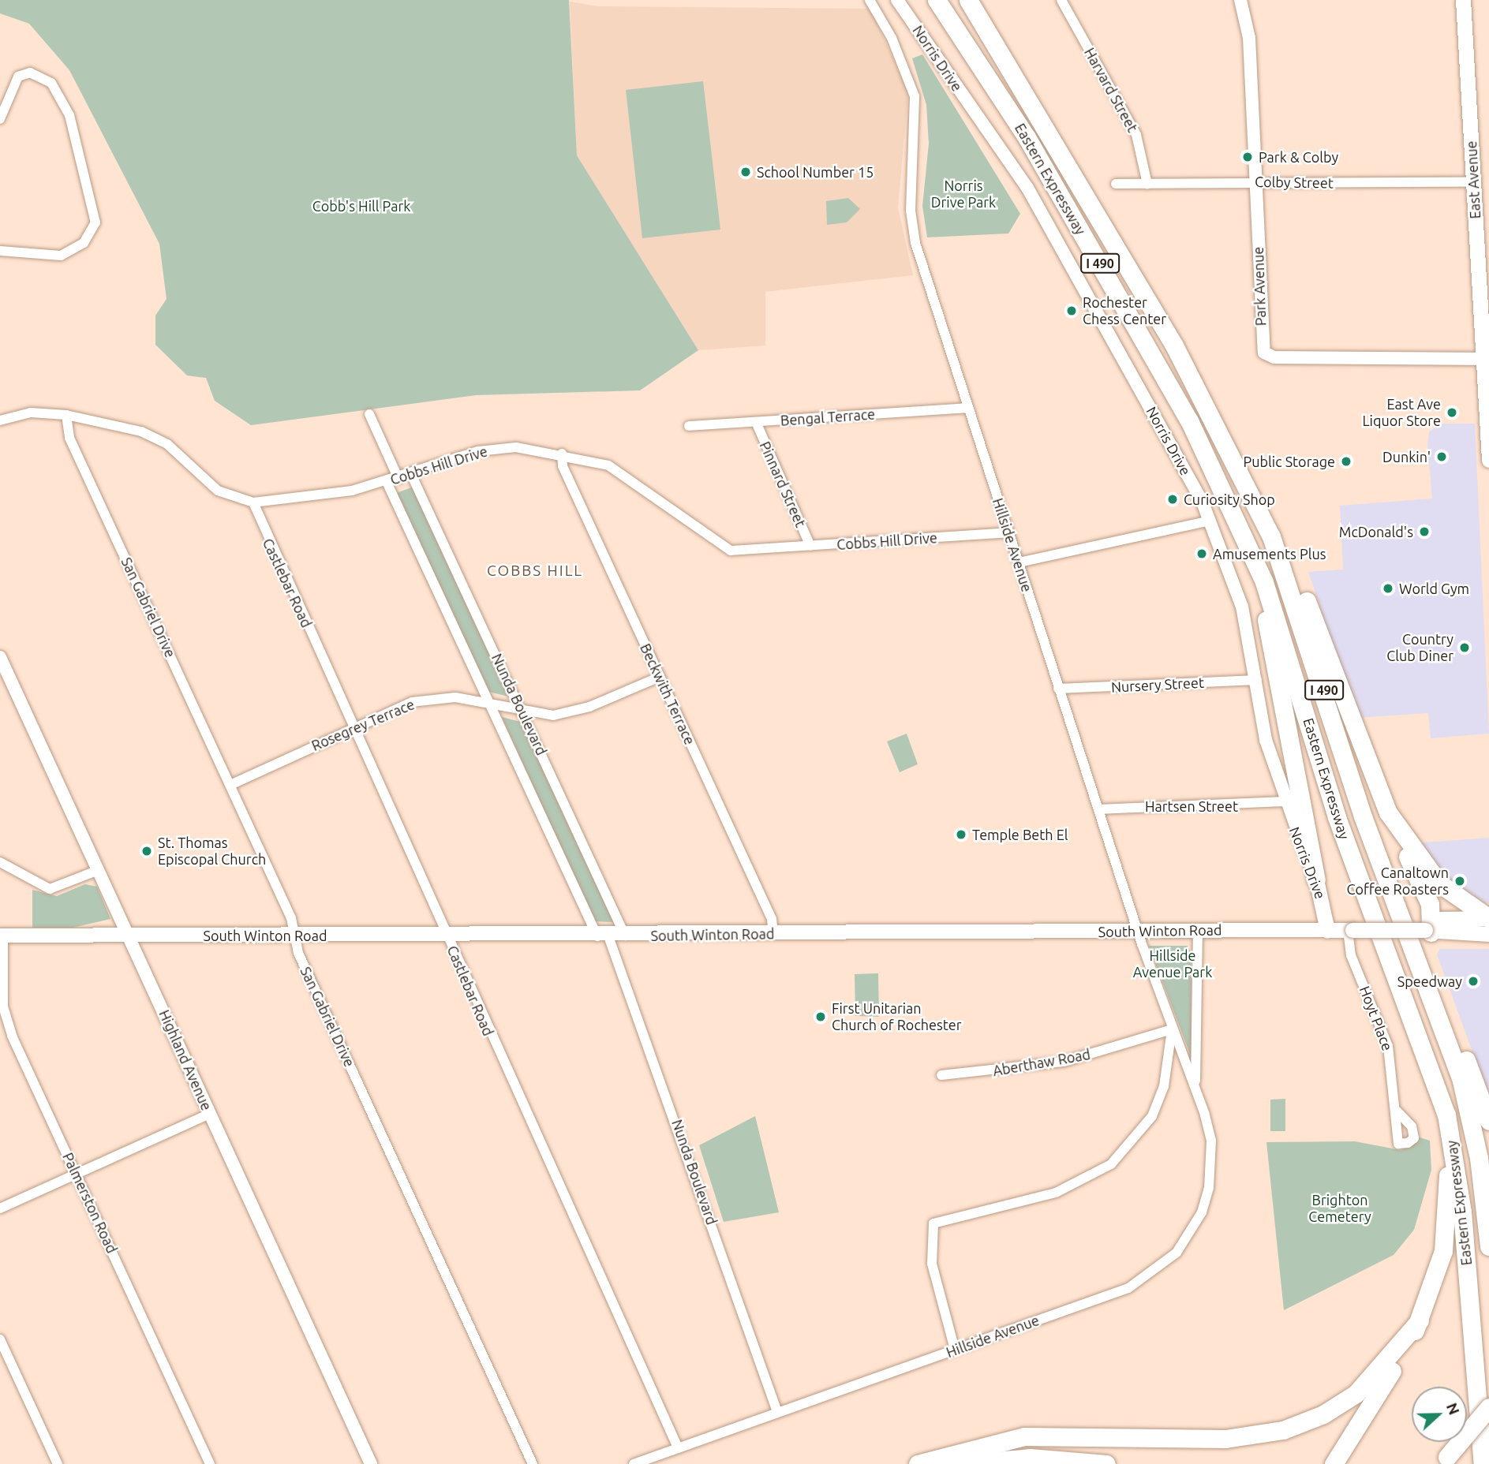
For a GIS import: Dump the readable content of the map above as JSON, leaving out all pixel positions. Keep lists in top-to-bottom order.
{
  "streets": {
    "highway": ["Eastern Expressway", "I 490"],
    "main road": ["Norris Drive", "East Avenue", "South Winton Road"],
    "street": [
      "Harvard Street",
      "Colby Street",
      "Park Avenue",
      "Bengal Terrace",
      "Cobbs Hill Drive",
      "Pinnard Street",
      "Hillside Avenue",
      "Castlebar Road",
      "San Gabriel Drive",
      "Nursery Street",
      "Beckwith Terrace",
      "Nunda Boulevard",
      "Rosegrey Terrace",
      "Hartsen Street",
      "Hoyt Place",
      "Highland Avenue",
      "Aberthaw Road",
      "Palmerston Road"
    ]
  },
  "crossings": [
    ["Norris Drive", "Nursery Street"],
    ["Norris Drive", "Hartsen Street"],
    ["Norris Drive", "South Winton Road"],
    ["Harvard Street", "Colby Street"],
    ["East Avenue", "Colby Street"],
    ["East Avenue", "Park Avenue"],
    ["Colby Street", "Park Avenue"],
    ["Bengal Terrace", "Pinnard Street"],
    ["Bengal Terrace", "Hillside Avenue"],
    ["Cobbs Hill Drive", "Pinnard Street"],
    ["Cobbs Hill Drive", "Hillside Avenue"],
    ["Cobbs Hill Drive", "Castlebar Road"],
    ["Cobbs Hill Drive", "San Gabriel Drive"],
    ["Cobbs Hill Drive", "Beckwith Terrace"],
    ["Cobbs Hill Drive", "Nunda Boulevard"],
    ["Hillside Avenue", "Castlebar Road"],
    ["Hillside Avenue", "Nursery Street"],
    ["Hillside Avenue", "Nunda Boulevard"],
    ["Hillside Avenue", "Hartsen Street"],
    ["Hillside Avenue", "South Winton Road"],
    ["Hillside Avenue", "Aberthaw Road"],
    ["Castlebar Road", "Rosegrey Terrace"],
    ["Castlebar Road", "South Winton Road"],
    ["San Gabriel Drive", "Rosegrey Terrace"],
    ["San Gabriel Drive", "South Winton Road"],
    ["Beckwith Terrace", "Rosegrey Terrace"],
    ["Beckwith Terrace", "South Winton Road"],
    ["Nunda Boulevard", "Rosegrey Terrace"],
    ["Nunda Boulevard", "South Winton Road"],
    ["South Winton Road", "Hoyt Place"],
    ["South Winton Road", "Highland Avenue"],
    ["South Winton Road", "Palmerston Road"]
  ],
  "districts": ["COBBS HILL"],
  "parks": [
    "Norris Drive Park",
    "Cobb's Hill Park",
    "Hillside Avenue Park",
    "Brighton Cemetery"
  ],
  "places": [
    "Park & Colby",
    "School Number 15",
    "Rochester Chess Center",
    "East Ave Liquor Store",
    "Dunkin'",
    "Public Storage",
    "Curiosity Shop",
    "McDonald's",
    "Amusements Plus",
    "World Gym",
    "Country Club Diner",
    "Temple Beth El",
    "St. Thomas Episcopal Church",
    "Canaltown Coffee Roasters",
    "Speedway",
    "First Unitarian Church of Rochester"
  ],
  "north": "right"
}
